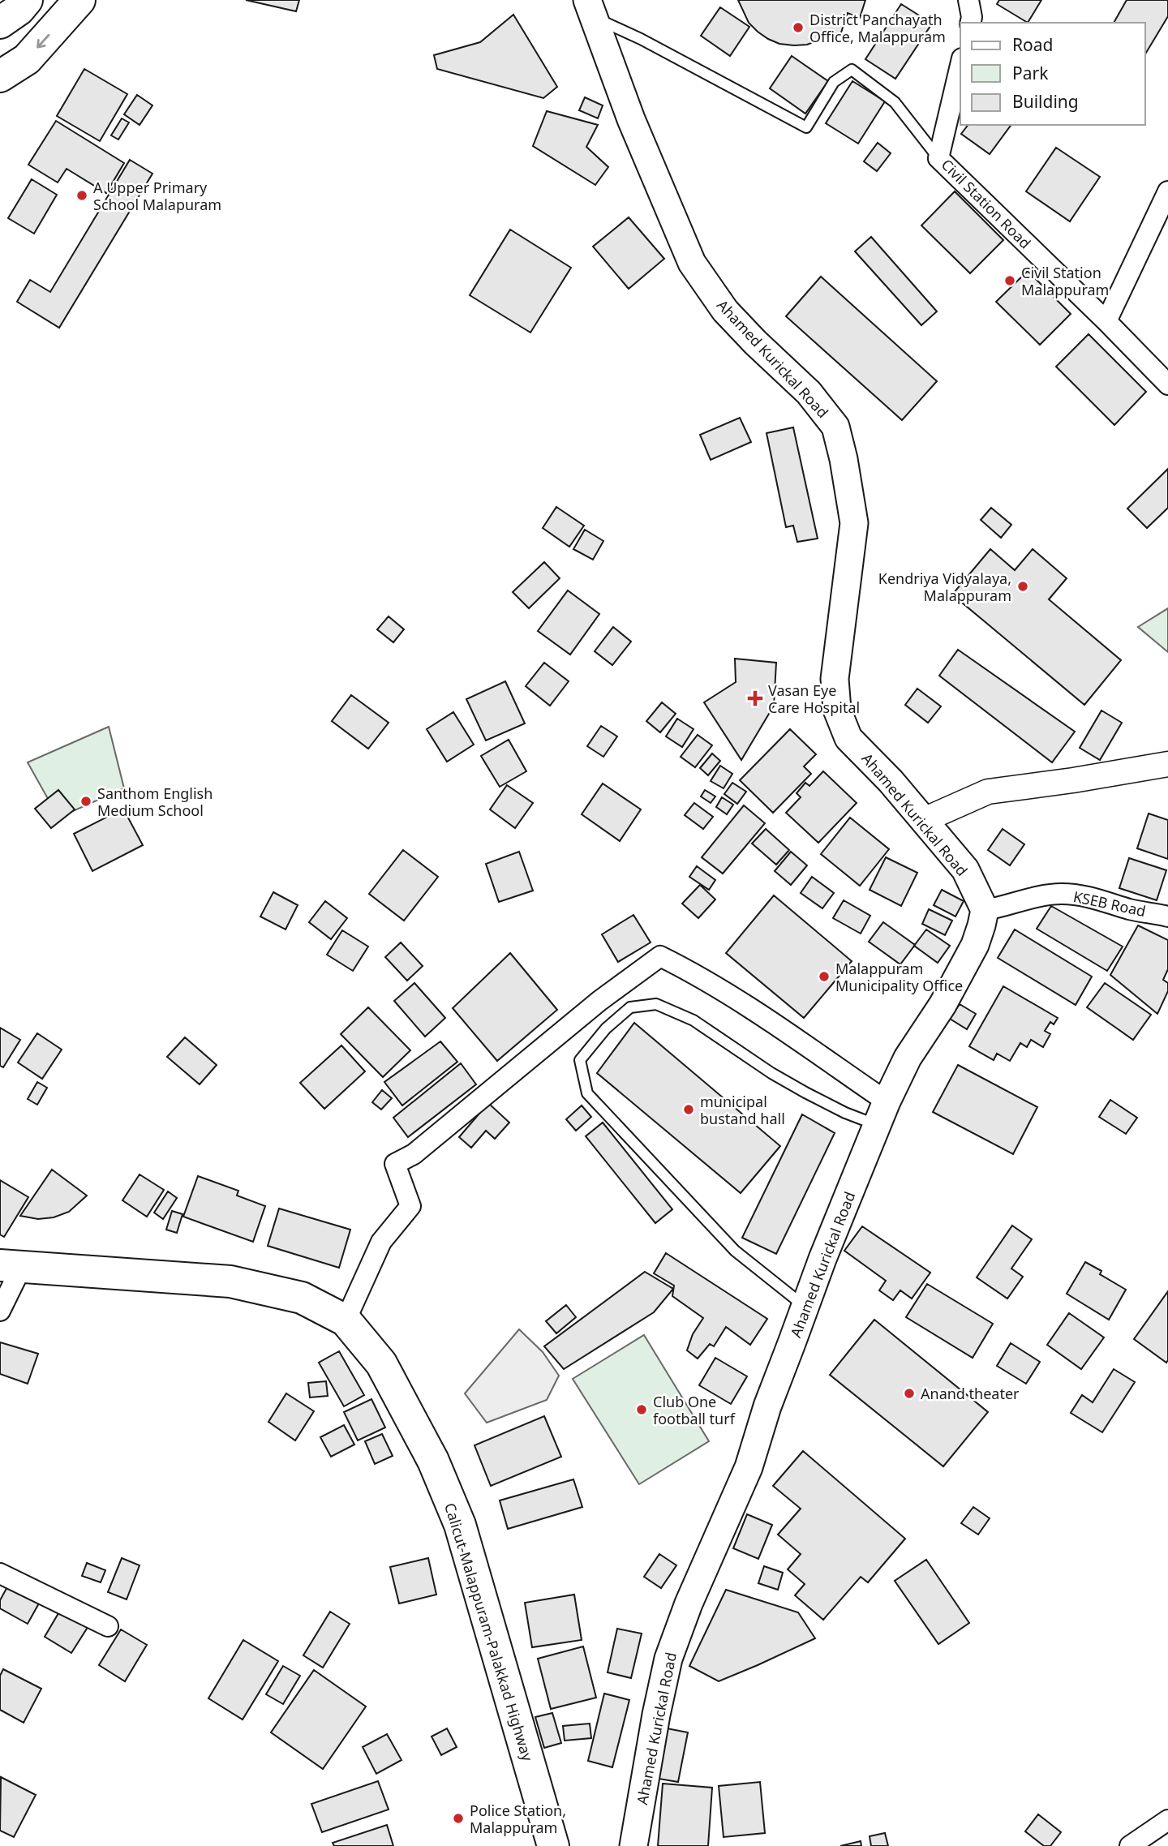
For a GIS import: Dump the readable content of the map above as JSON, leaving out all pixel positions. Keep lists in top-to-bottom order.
{
  "streets": {
    "highway": ["Calicut-Malappuram-Palakkad Highway"],
    "main road": ["Ahamed Kurickal Road"],
    "street": ["Civil Station Road", "KSEB Road"]
  },
  "crossings": [
    ["Ahamed Kurickal Road", "KSEB Road"]
  ],
  "places": {
    "other": [
      "District Panchayath Office, Malappuram",
      "A Upper Primary School Malapuram",
      "Civil Station Malappuram",
      "Kendriya Vidyalaya, Malappuram",
      "Santhom English Medium School",
      "Malappuram Municipality Office",
      "municipal bustand hall",
      "Anand theater",
      "Club One football turf",
      "Police Station, Malappuram"
    ],
    "health": ["Vasan Eye Care Hospital"]
  },
  "legend": ["Road", "Park", "Building"]
}
